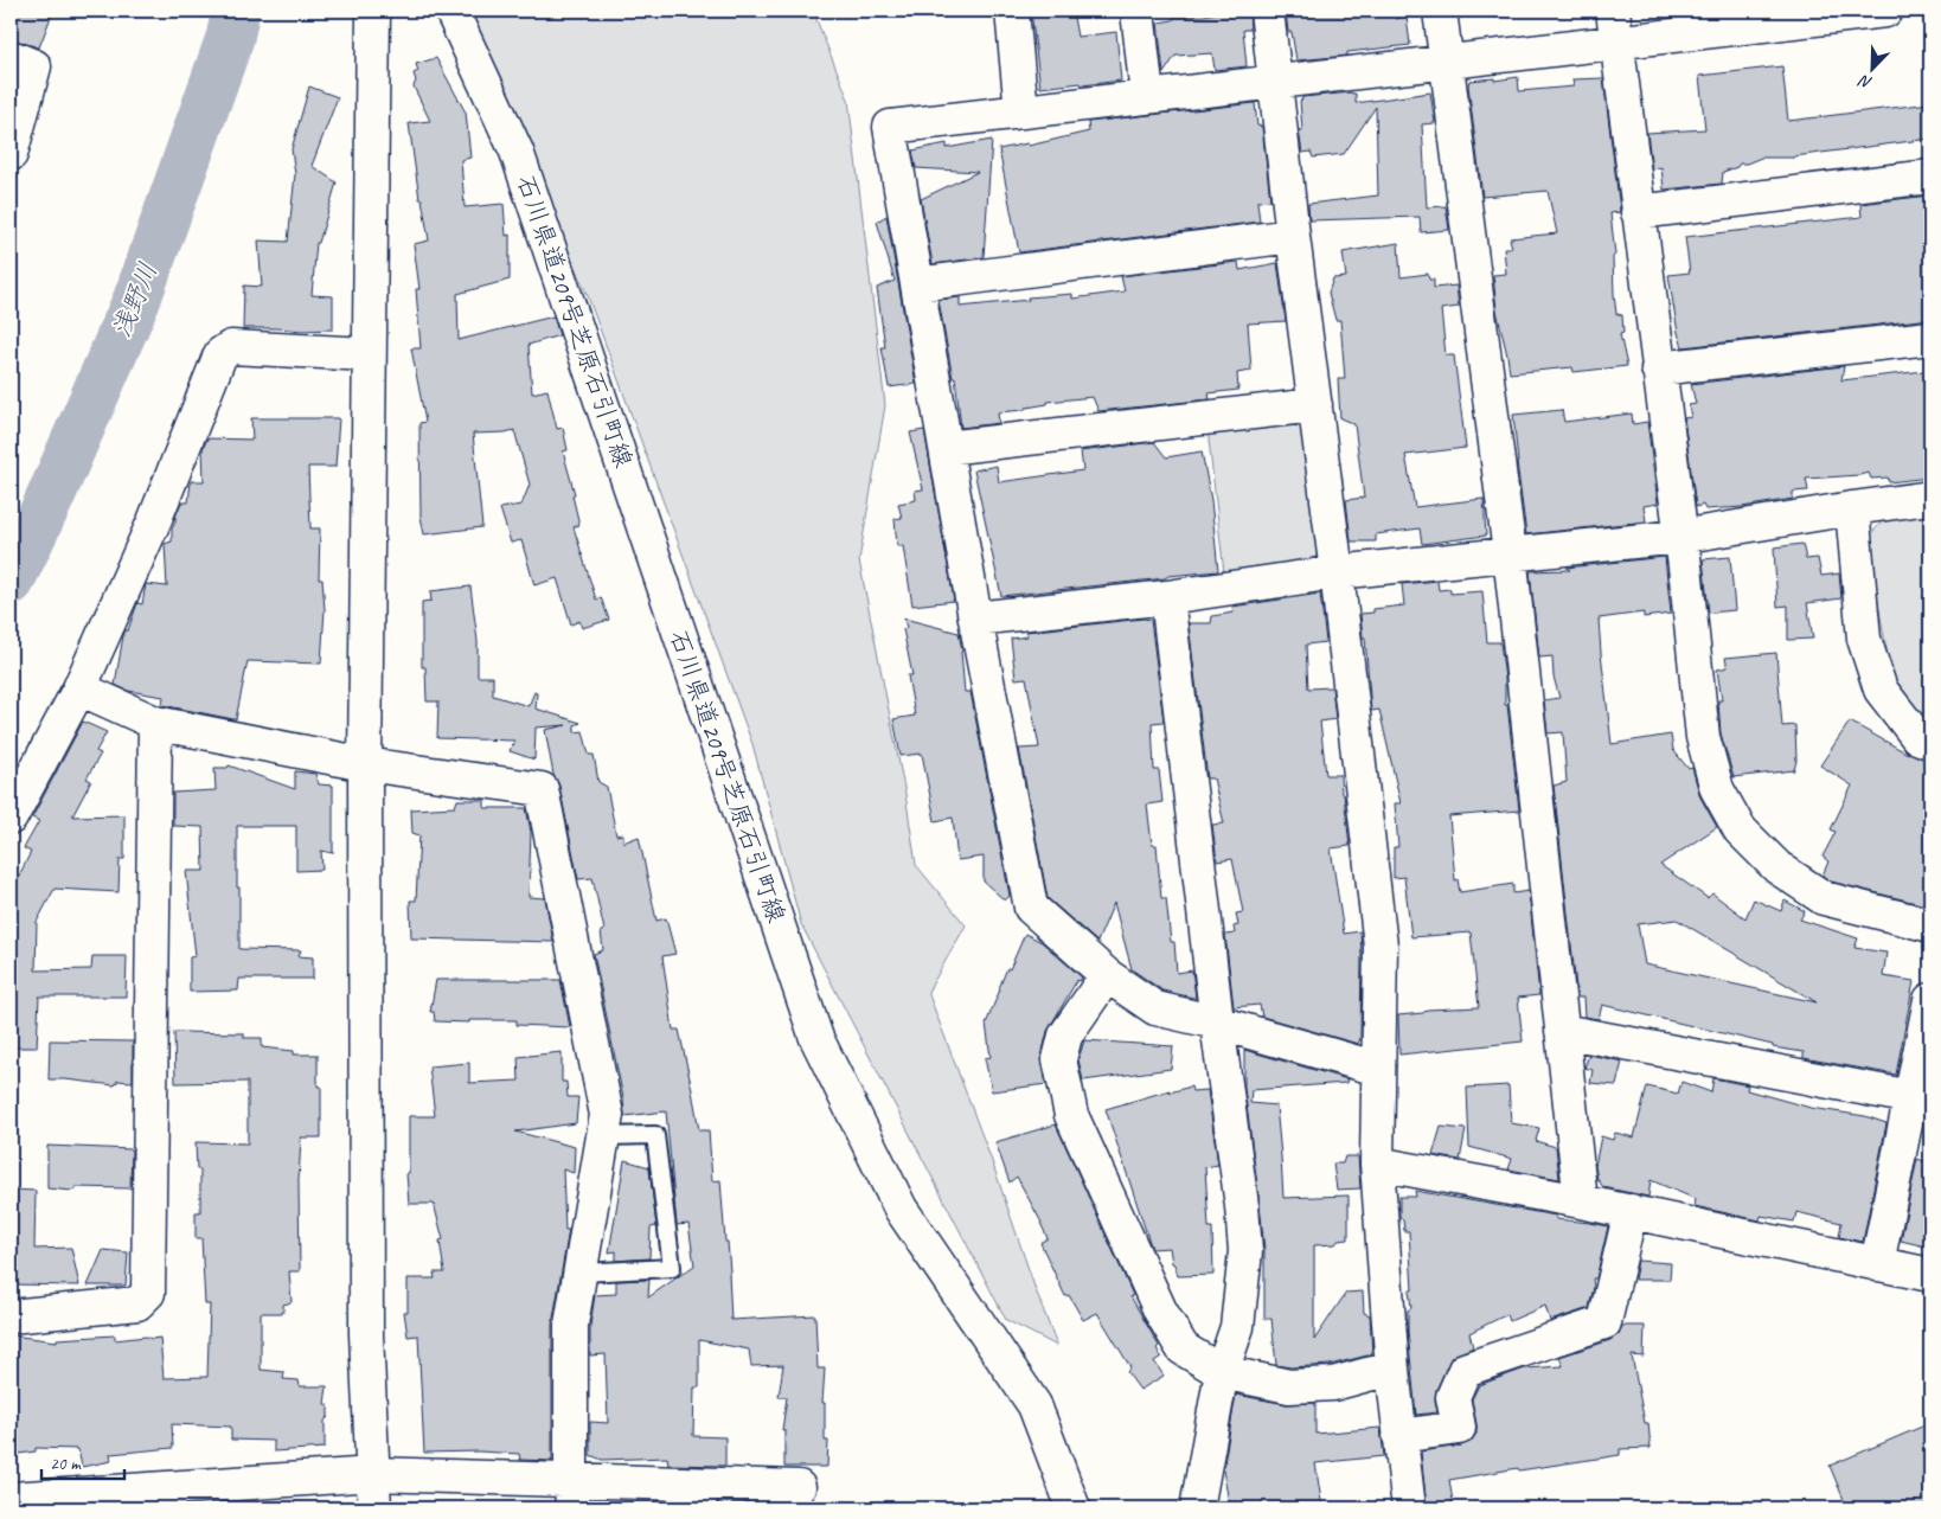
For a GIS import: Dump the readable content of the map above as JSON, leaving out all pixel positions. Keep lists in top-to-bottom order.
{
  "streets": {
    "street": ["石川県道209号芝原石引町線"]
  },
  "water": ["浅野川"],
  "scale_bar": "20 m",
  "north": "bottom left"
}
